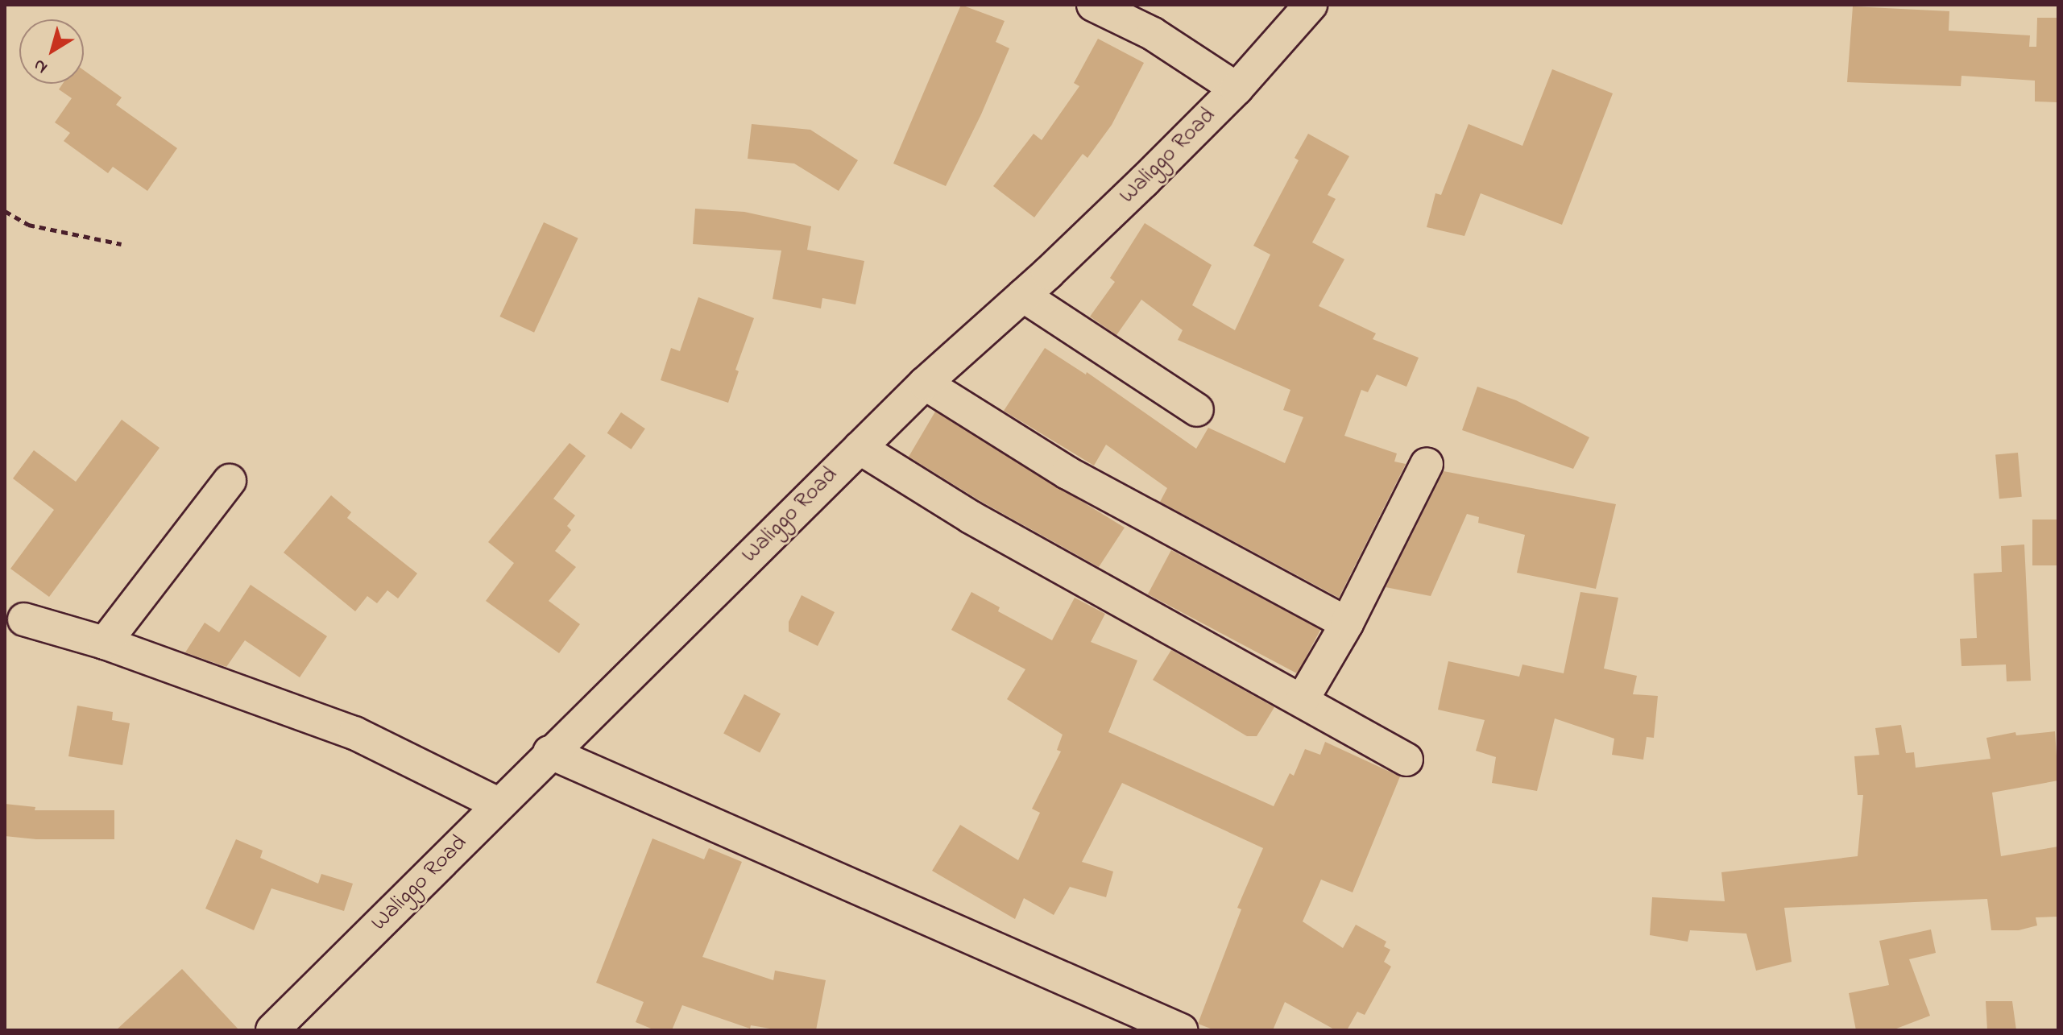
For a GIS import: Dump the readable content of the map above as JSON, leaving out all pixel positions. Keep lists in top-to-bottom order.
{
  "streets": {
    "street": ["Waliggo Road"]
  },
  "north": "bottom left"
}
